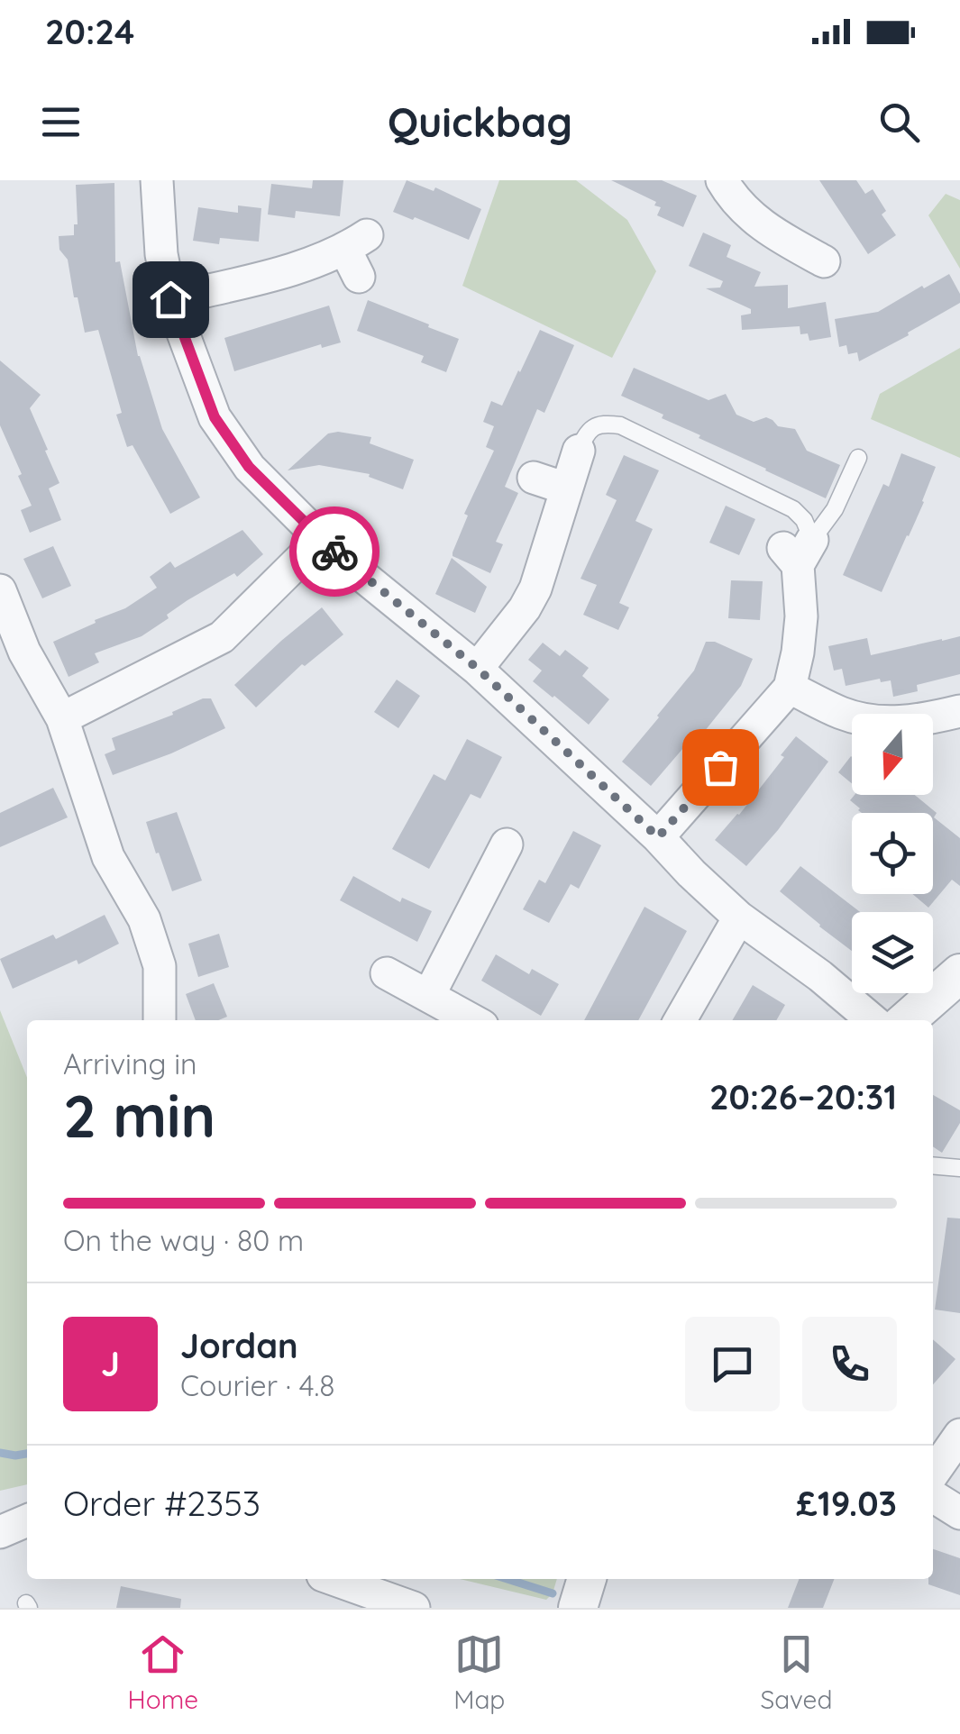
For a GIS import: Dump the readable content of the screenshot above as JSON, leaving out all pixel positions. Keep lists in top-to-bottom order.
{
  "north": "bottom",
  "page": {
    "status": "20:24",
    "header": "Quickbag",
    "heading": ["2 min", "Arriving in", "20:26–20:31"],
    "panel": [
      "Jordan",
      "Courier · 4.8",
      "Order #2353",
      "£19.03"
    ],
    "bar": "On the way · 80 m",
    "round": "J",
    "tabs": ["Home", "Map", "Saved"]
  }
}
